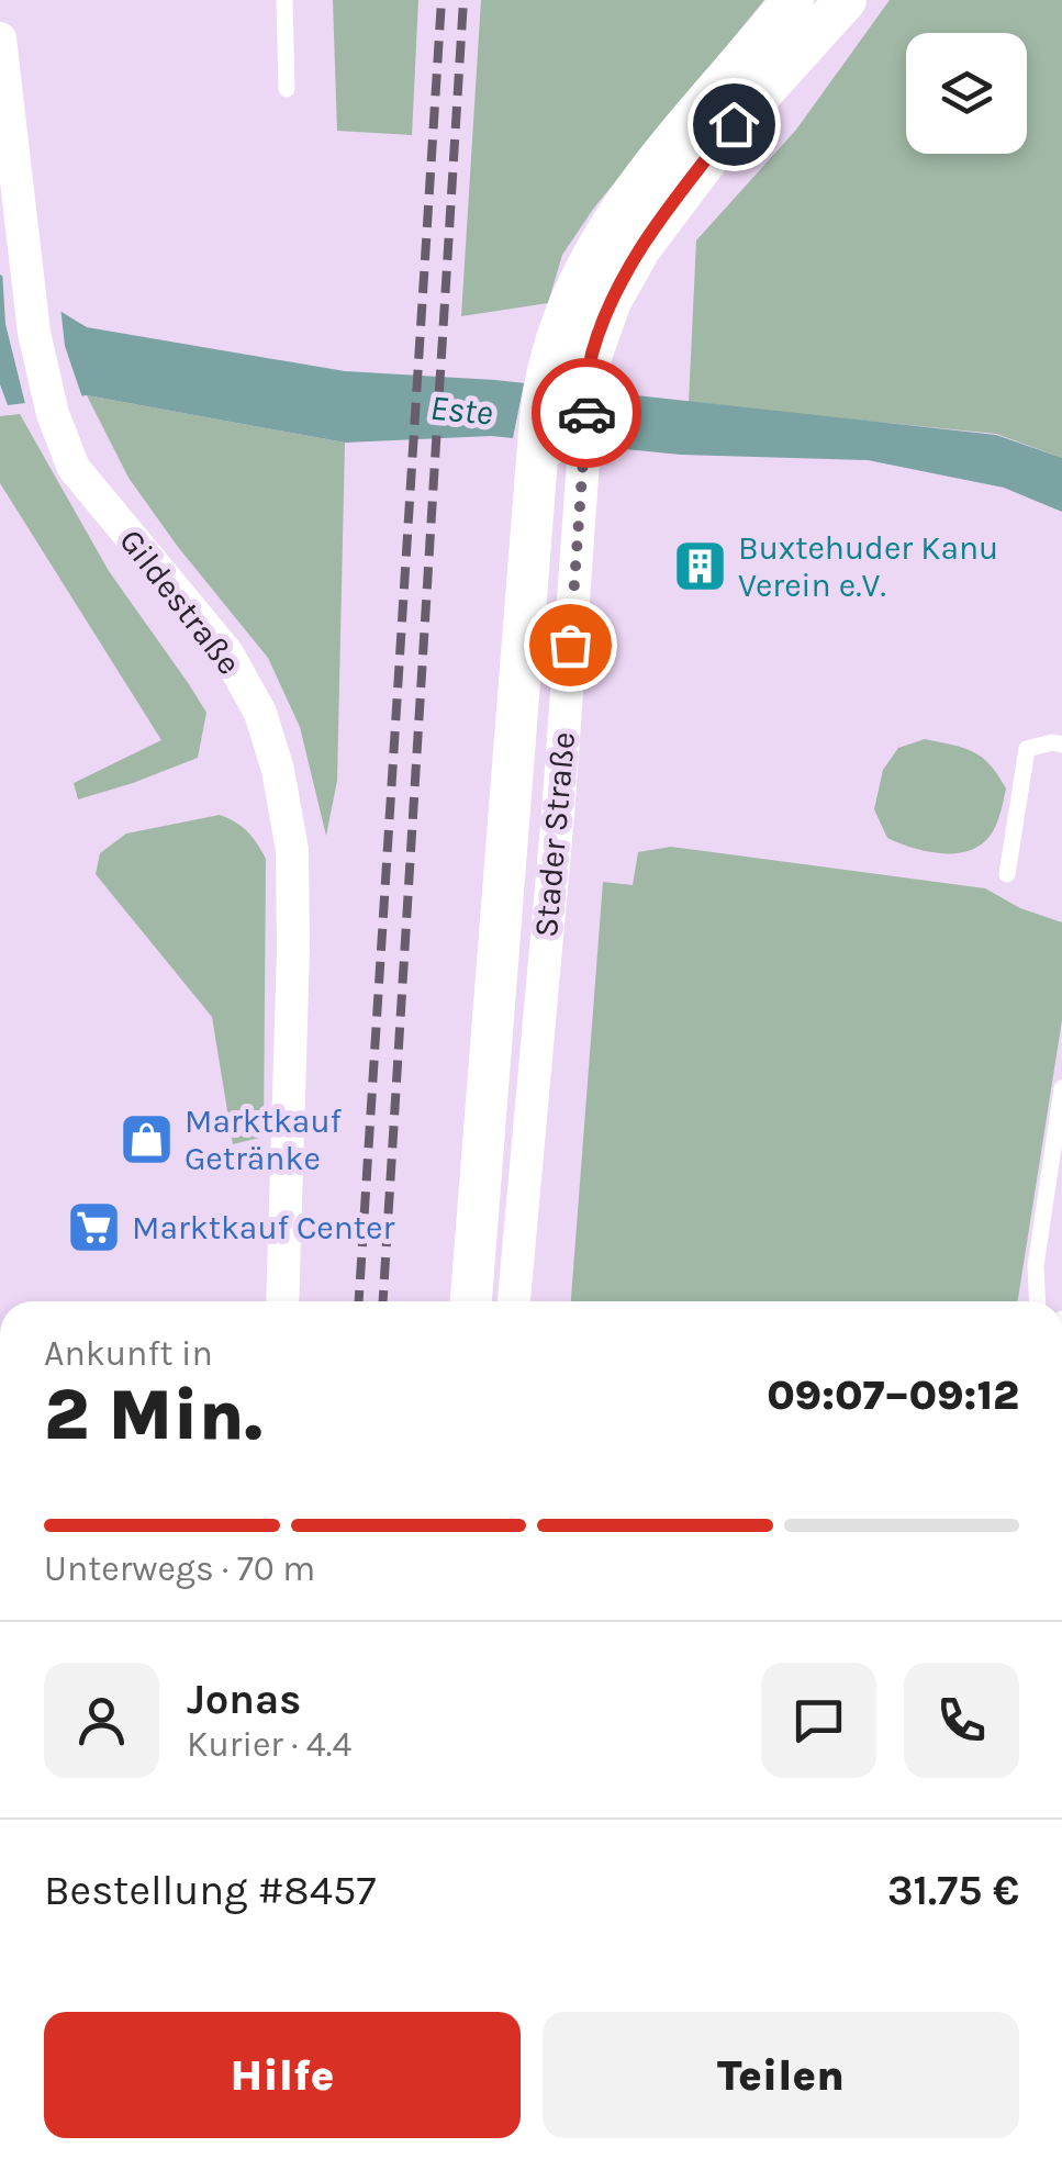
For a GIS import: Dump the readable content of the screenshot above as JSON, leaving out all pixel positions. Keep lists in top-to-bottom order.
{
  "streets": {
    "street": ["Gildestraße", "Stader Straße"]
  },
  "water": ["Este"],
  "places": {
    "building": ["Buxtehuder Kanu Verein e.V."],
    "shop": ["Marktkauf Getränke"],
    "supermarket": ["Marktkauf Center"]
  },
  "page": {
    "heading": ["2 Min.", "Ankunft in", "09:07–09:12"],
    "panel": [
      "Jonas",
      "Kurier · 4.4",
      "Bestellung #8457",
      "31.75 €"
    ],
    "bar": "Unterwegs · 70 m",
    "buttons": ["Hilfe", "Teilen"]
  }
}
